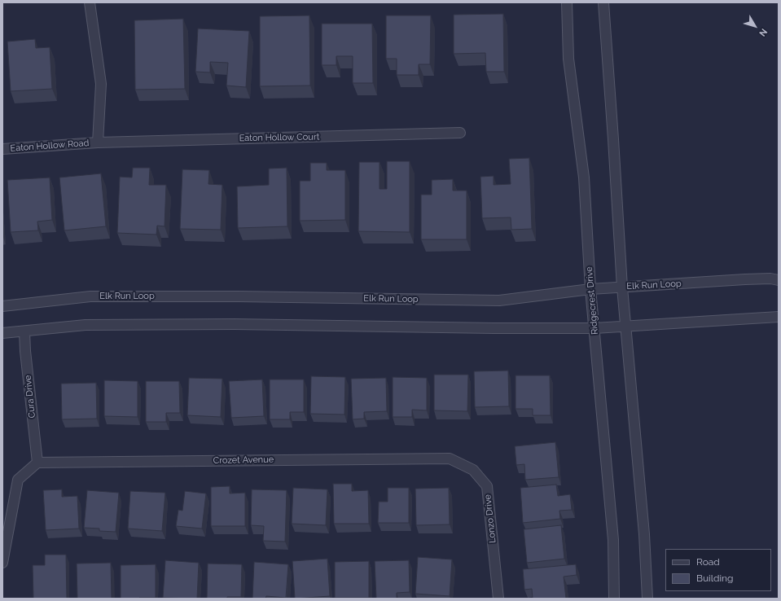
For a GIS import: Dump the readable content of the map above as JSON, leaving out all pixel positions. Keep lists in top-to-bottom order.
{
  "streets": {
    "street": [
      "Eaton Hollow Court",
      "Eaton Hollow Road",
      "Elk Run Loop",
      "Ridgecrest Drive",
      "Cura Drive",
      "Crozet Avenue",
      "Lonzo Drive"
    ]
  },
  "crossings": [
    ["Eaton Hollow Court", "Eaton Hollow Road"],
    ["Elk Run Loop", "Ridgecrest Drive"],
    ["Cura Drive", "Crozet Avenue"],
    ["Crozet Avenue", "Lonzo Drive"]
  ],
  "legend": ["Road", "Building"],
  "north": "bottom right"
}
